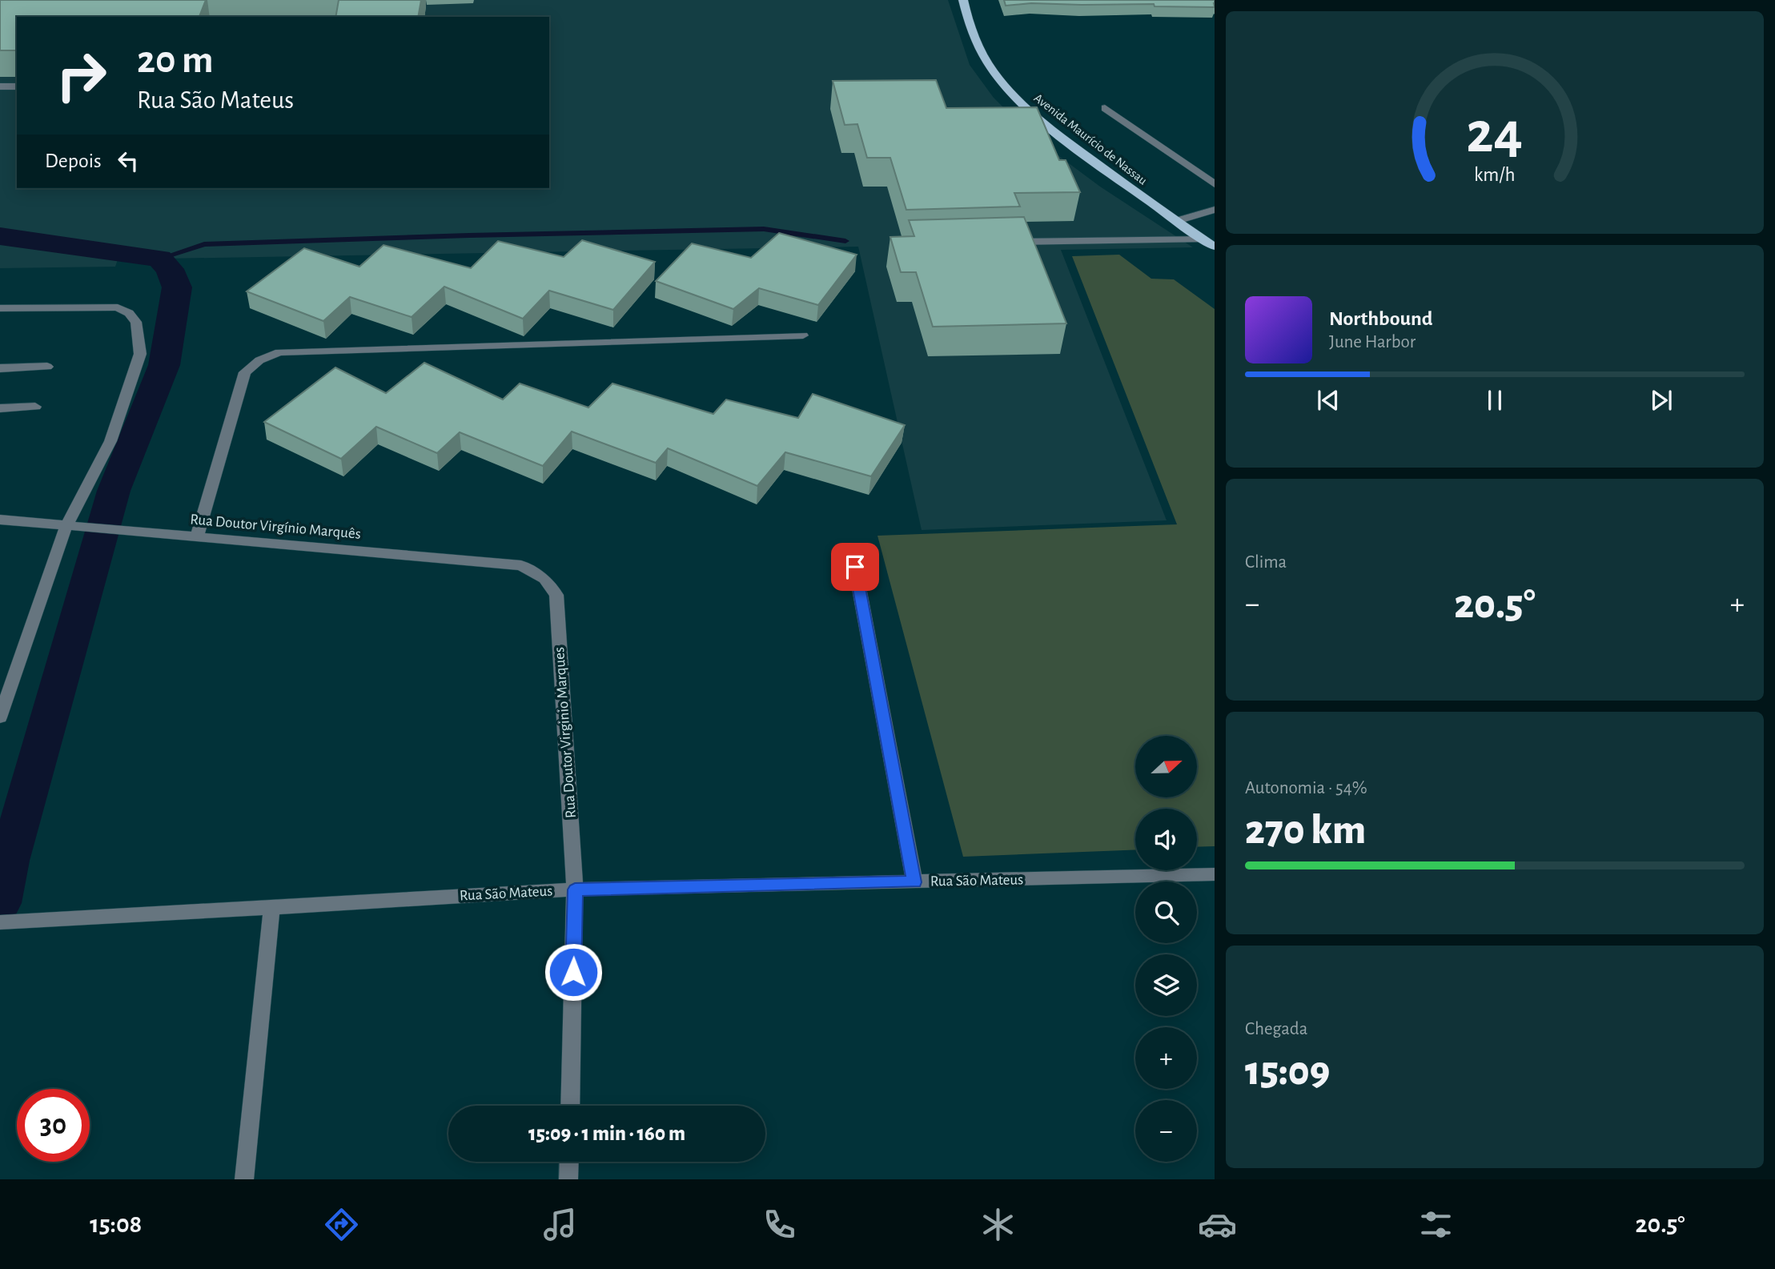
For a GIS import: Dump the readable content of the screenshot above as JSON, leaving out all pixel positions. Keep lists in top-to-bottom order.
{
  "streets": {
    "main road": ["Avenida Maurício de Nassau"],
    "street": ["Rua Doutor Virgínio Marquês", "Rua Doutor Virginio Marques", "Rua São Mateus"]
  },
  "crossings": [
    ["Rua Doutor Virgínio Marquês", "Rua Doutor Virginio Marques"],
    ["Rua Doutor Virginio Marques", "Rua São Mateus"]
  ],
  "north": "right",
  "page": {
    "turn": ["20 m", "Rua São Mateus"],
    "then": "Depois",
    "song": ["Northbound", "June Harbor"],
    "tile": [
      "Clima",
      ["Autonomia · 54%", "270 km"],
      ["Chegada", "15:09"]
    ],
    "heat": ["−", "20.5°", "+"],
    "map_buttons": ["+", "−"],
    "limit": "30",
    "trip": "15:09 · 1 min · 160 m",
    "tabs": ["15:08", "20.5°"],
    "gauge": ["24", "km/h"]
  }
}
